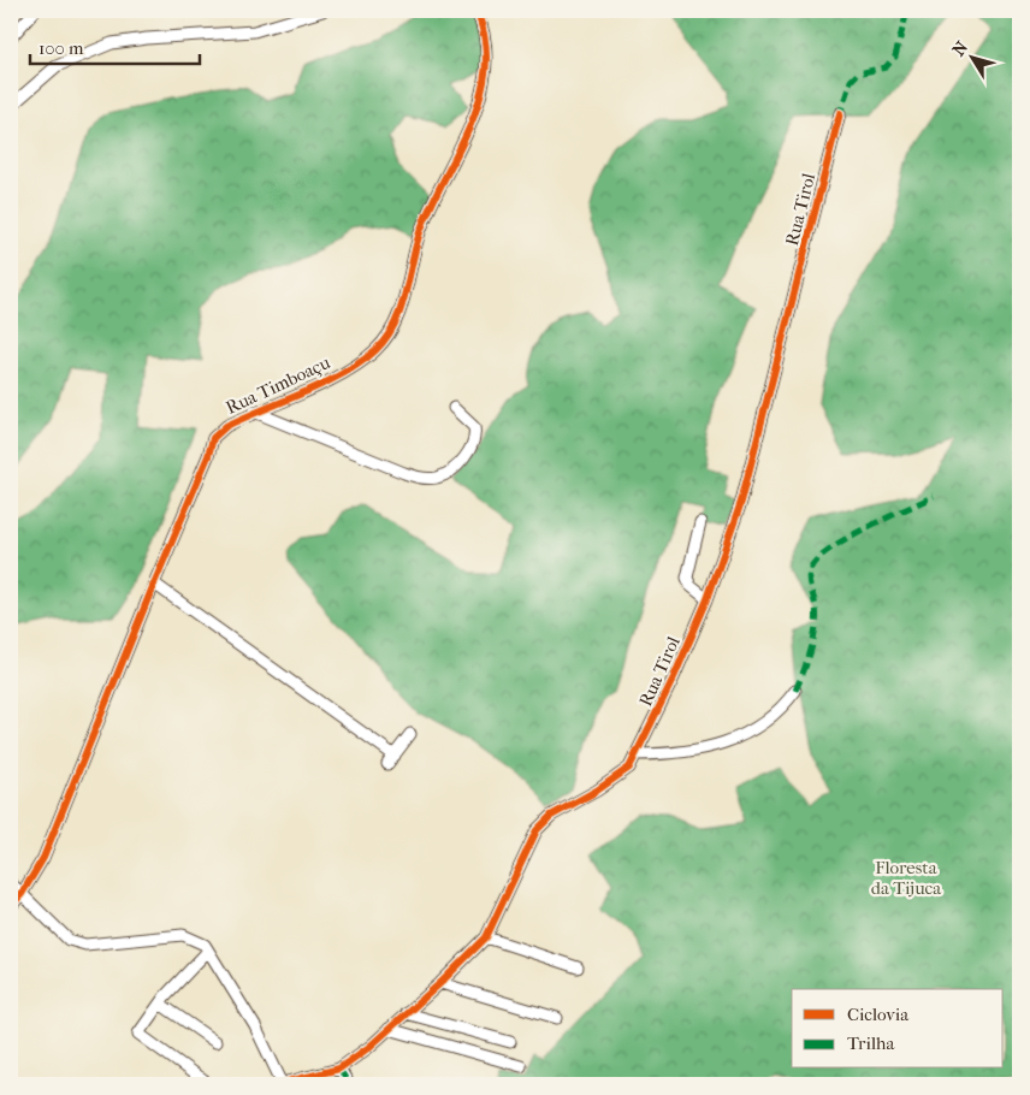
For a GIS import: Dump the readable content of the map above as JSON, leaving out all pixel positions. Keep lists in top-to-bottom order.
{
  "streets": {
    "street": ["Rua Tirol", "Rua Timboaçu"]
  },
  "parks": ["Floresta da Tijuca"],
  "legend": ["Ciclovia", "Trilha"],
  "scale_bar": "100 m",
  "north": "top left"
}
